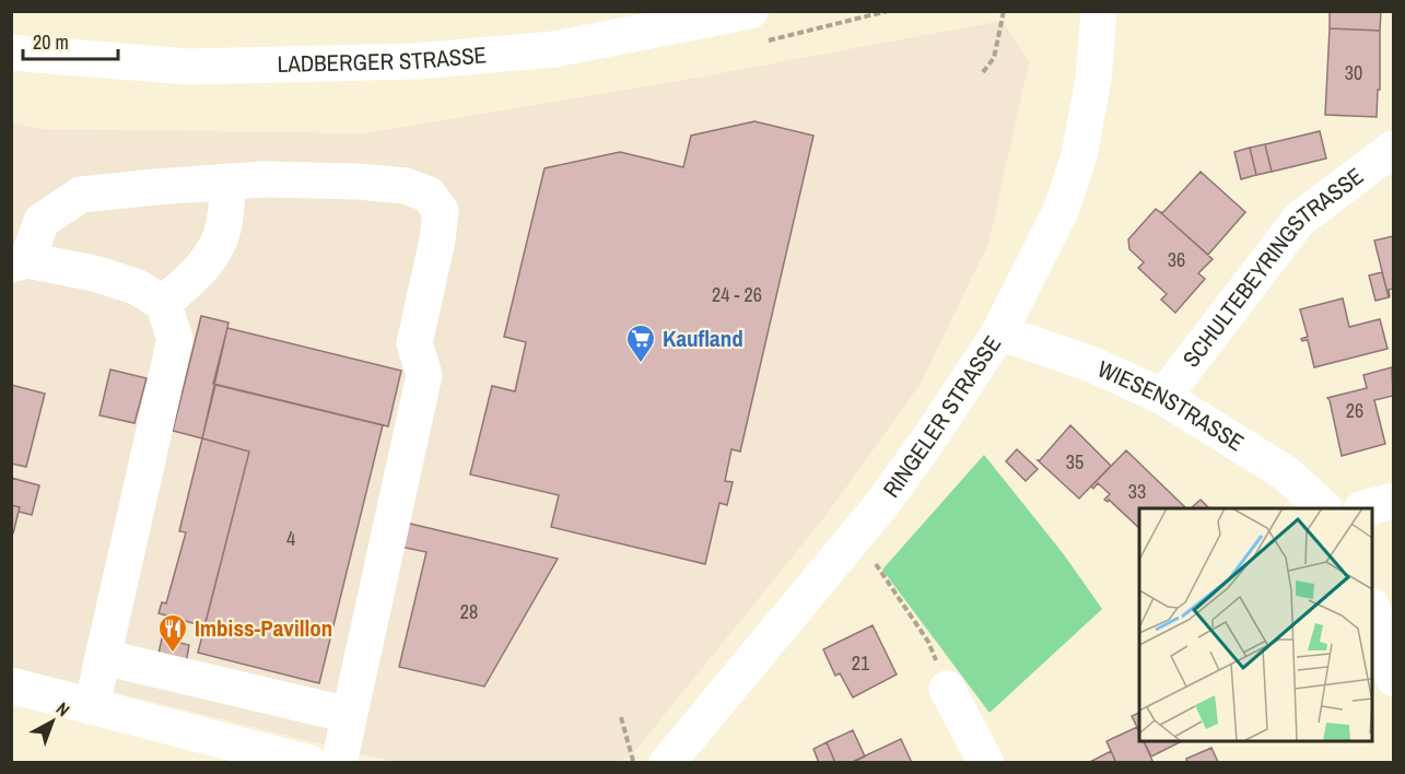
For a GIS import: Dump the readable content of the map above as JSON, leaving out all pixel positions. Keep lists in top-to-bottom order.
{
  "streets": {
    "street": [
      "LADBERGER STRASSE",
      "SCHULTEBEYRINGSTRASSE",
      "WIESENSTRASSE",
      "RINGELER STRASSE"
    ]
  },
  "crossings": [
    ["SCHULTEBEYRINGSTRASSE", "WIESENSTRASSE"],
    ["WIESENSTRASSE", "RINGELER STRASSE"]
  ],
  "places": {
    "supermarket": ["Kaufland"],
    "restaurant": ["Imbiss-Pavillon"]
  },
  "house_numbers": [
    "30",
    "36",
    "24 - 26",
    "26",
    "35",
    "33",
    "4",
    "28",
    "21"
  ],
  "scale_bar": "20 m",
  "north": "top right"
}
